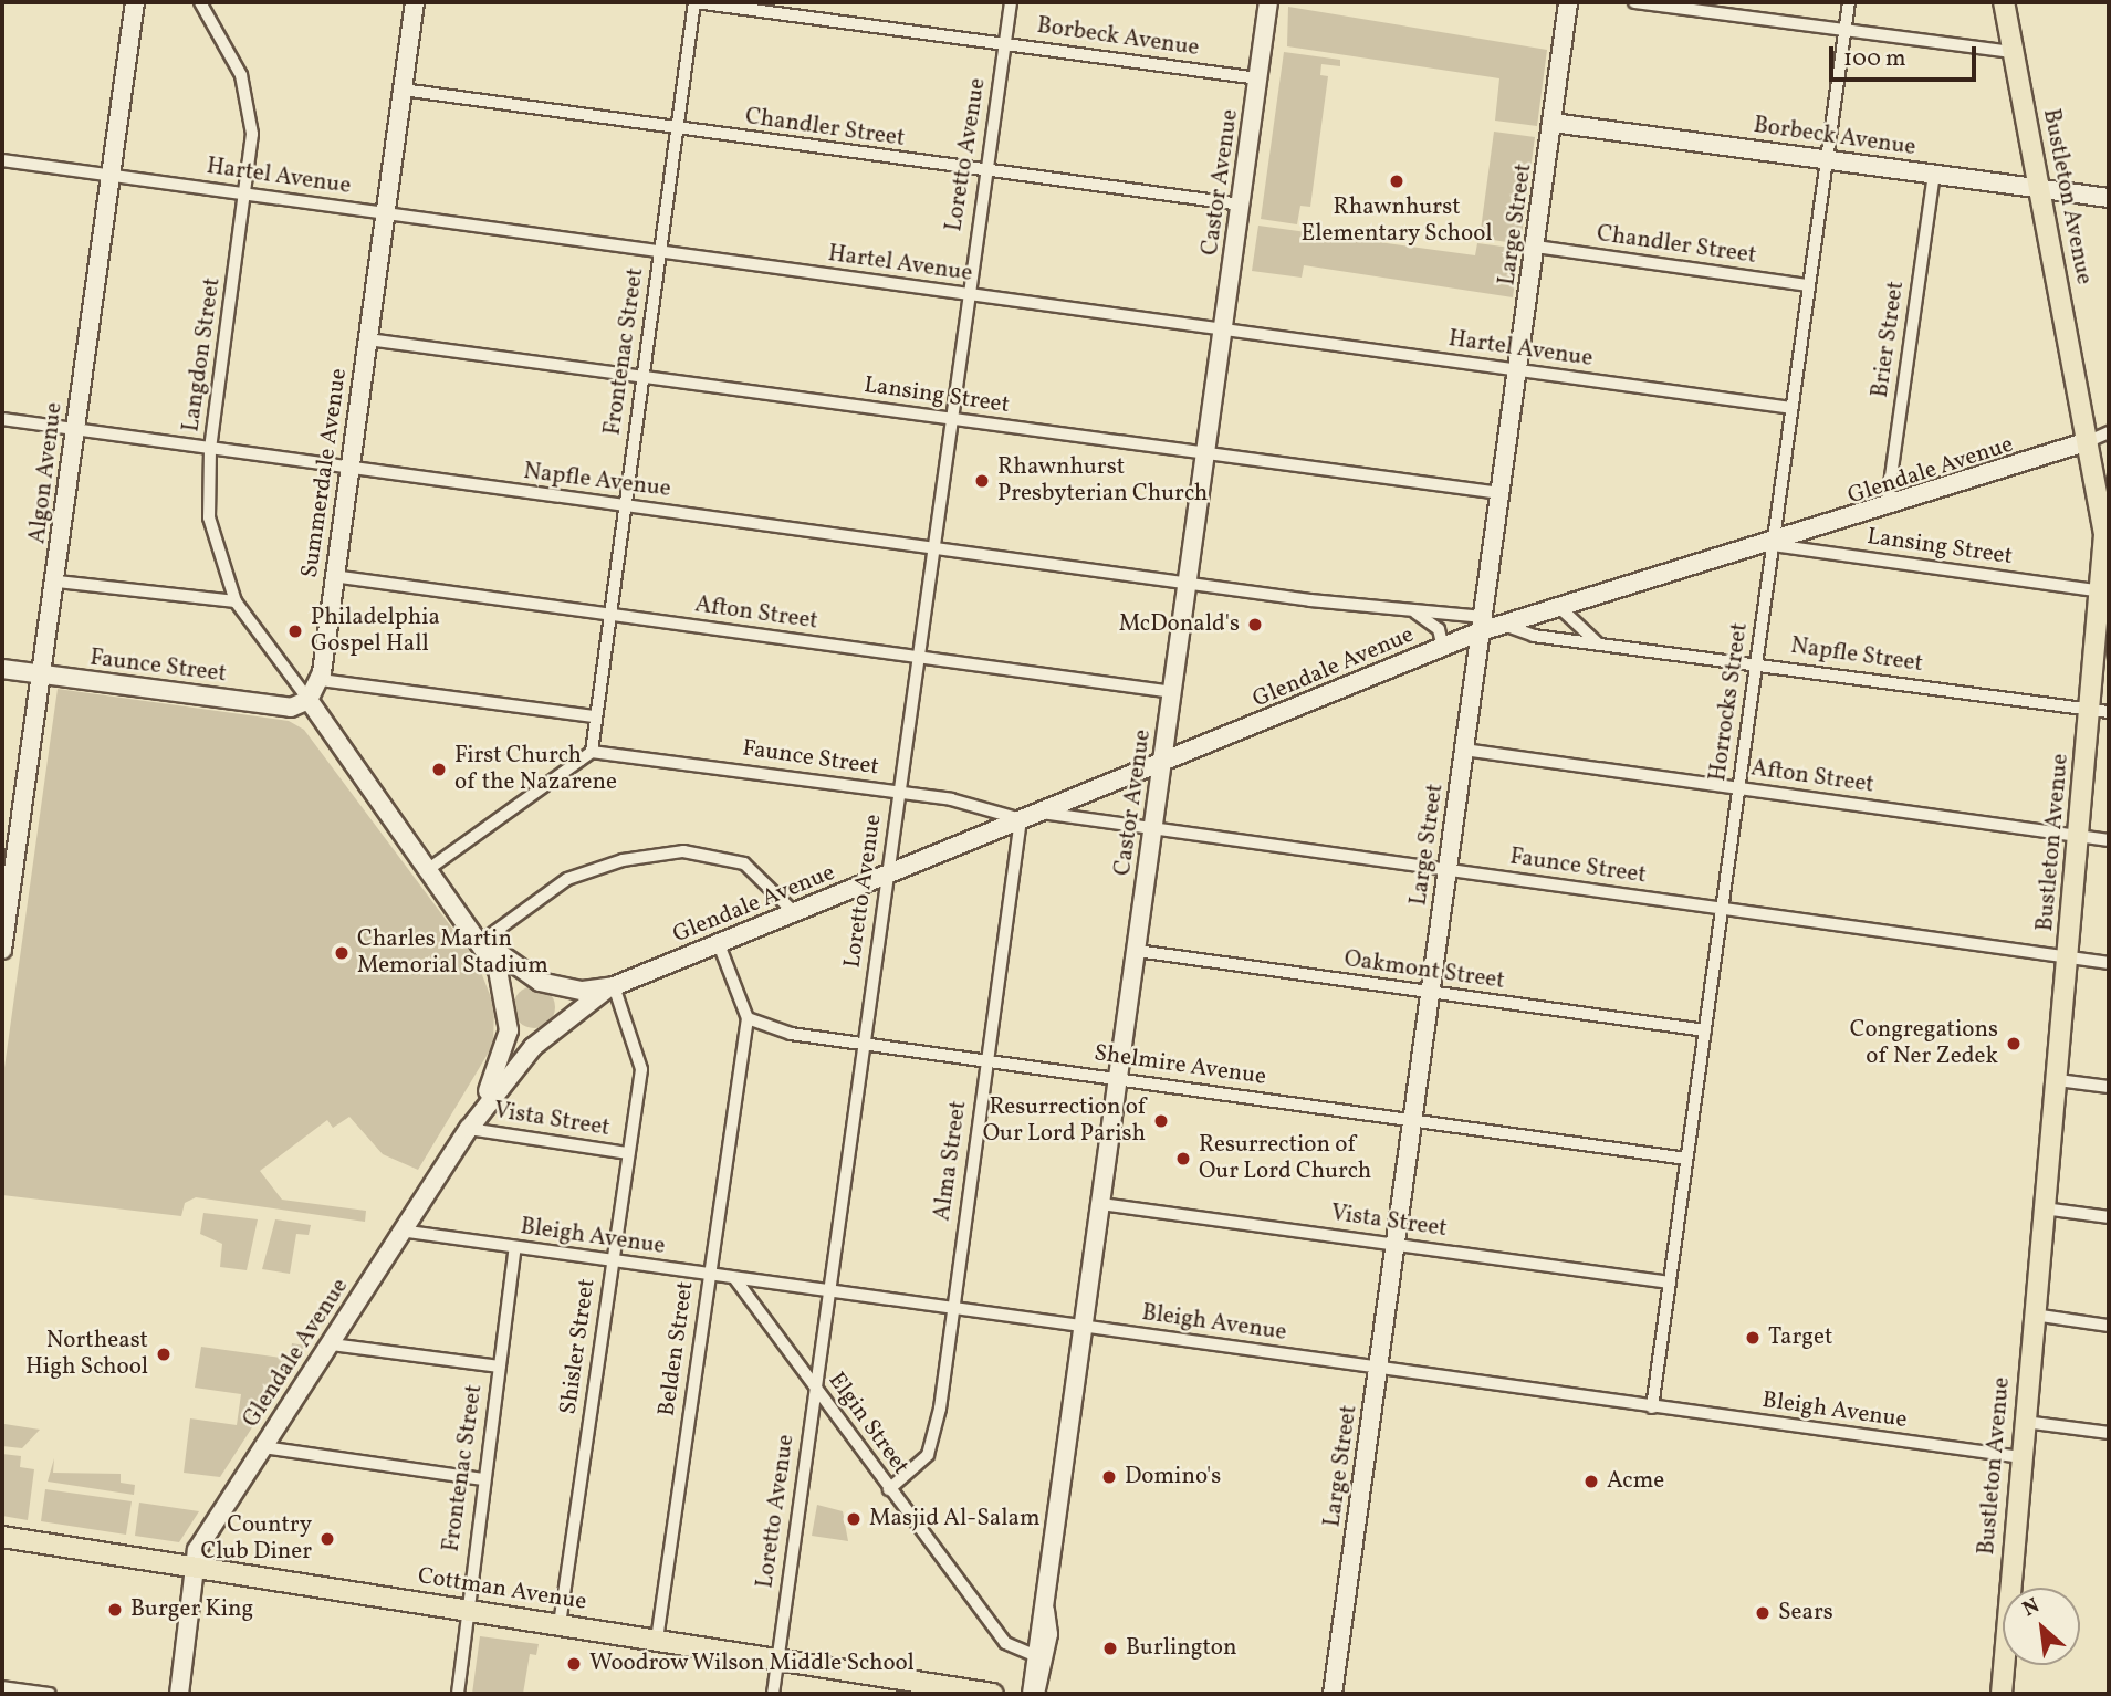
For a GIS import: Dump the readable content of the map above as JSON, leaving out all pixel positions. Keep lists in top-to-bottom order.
{
  "streets": {
    "main road": ["Bustleton Avenue", "Cottman Avenue"],
    "street": [
      "Borbeck Avenue",
      "Chandler Street",
      "Loretto Avenue",
      "Hartel Avenue",
      "Castor Avenue",
      "Large Street",
      "Brier Street",
      "Frontenac Street",
      "Langdon Street",
      "Lansing Street",
      "Glendale Avenue",
      "Algon Avenue",
      "Summerdale Avenue",
      "Napfle Avenue",
      "Afton Street",
      "Napfle Street",
      "Faunce Street",
      "Horrocks Street",
      "Oakmont Street",
      "Shelmire Avenue",
      "Vista Street",
      "Alma Street",
      "Bleigh Avenue",
      "Shisler Street",
      "Belden Street",
      "Elgin Street"
    ]
  },
  "crossings": [
    ["Borbeck Avenue", "Loretto Avenue"],
    ["Borbeck Avenue", "Castor Avenue"],
    ["Borbeck Avenue", "Bustleton Avenue"],
    ["Borbeck Avenue", "Large Street"],
    ["Borbeck Avenue", "Brier Street"],
    ["Borbeck Avenue", "Frontenac Street"],
    ["Borbeck Avenue", "Horrocks Street"],
    ["Chandler Street", "Loretto Avenue"],
    ["Chandler Street", "Castor Avenue"],
    ["Chandler Street", "Large Street"],
    ["Chandler Street", "Frontenac Street"],
    ["Chandler Street", "Summerdale Avenue"],
    ["Chandler Street", "Horrocks Street"],
    ["Loretto Avenue", "Hartel Avenue"],
    ["Loretto Avenue", "Lansing Street"],
    ["Loretto Avenue", "Glendale Avenue"],
    ["Loretto Avenue", "Napfle Avenue"],
    ["Loretto Avenue", "Afton Street"],
    ["Loretto Avenue", "Faunce Street"],
    ["Loretto Avenue", "Shelmire Avenue"],
    ["Loretto Avenue", "Bleigh Avenue"],
    ["Loretto Avenue", "Elgin Street"],
    ["Loretto Avenue", "Cottman Avenue"],
    ["Hartel Avenue", "Castor Avenue"],
    ["Hartel Avenue", "Large Street"],
    ["Hartel Avenue", "Frontenac Street"],
    ["Hartel Avenue", "Langdon Street"],
    ["Hartel Avenue", "Algon Avenue"],
    ["Hartel Avenue", "Summerdale Avenue"],
    ["Hartel Avenue", "Horrocks Street"],
    ["Castor Avenue", "Lansing Street"],
    ["Castor Avenue", "Glendale Avenue"],
    ["Castor Avenue", "Napfle Avenue"],
    ["Castor Avenue", "Afton Street"],
    ["Castor Avenue", "Faunce Street"],
    ["Castor Avenue", "Oakmont Street"],
    ["Castor Avenue", "Shelmire Avenue"],
    ["Castor Avenue", "Vista Street"],
    ["Castor Avenue", "Bleigh Avenue"],
    ["Castor Avenue", "Elgin Street"],
    ["Bustleton Avenue", "Lansing Street"],
    ["Bustleton Avenue", "Glendale Avenue"],
    ["Bustleton Avenue", "Afton Street"],
    ["Bustleton Avenue", "Napfle Street"],
    ["Bustleton Avenue", "Faunce Street"],
    ["Bustleton Avenue", "Bleigh Avenue"],
    ["Large Street", "Lansing Street"],
    ["Large Street", "Glendale Avenue"],
    ["Large Street", "Afton Street"],
    ["Large Street", "Faunce Street"],
    ["Large Street", "Oakmont Street"],
    ["Large Street", "Shelmire Avenue"],
    ["Large Street", "Vista Street"],
    ["Large Street", "Bleigh Avenue"],
    ["Brier Street", "Glendale Avenue"],
    ["Frontenac Street", "Lansing Street"],
    ["Frontenac Street", "Napfle Avenue"],
    ["Frontenac Street", "Afton Street"],
    ["Frontenac Street", "Faunce Street"],
    ["Frontenac Street", "Bleigh Avenue"],
    ["Frontenac Street", "Cottman Avenue"],
    ["Langdon Street", "Summerdale Avenue"],
    ["Langdon Street", "Napfle Avenue"],
    ["Langdon Street", "Faunce Street"],
    ["Lansing Street", "Glendale Avenue"],
    ["Lansing Street", "Summerdale Avenue"],
    ["Lansing Street", "Horrocks Street"],
    ["Glendale Avenue", "Napfle Street"],
    ["Glendale Avenue", "Faunce Street"],
    ["Glendale Avenue", "Horrocks Street"],
    ["Glendale Avenue", "Vista Street"],
    ["Glendale Avenue", "Alma Street"],
    ["Glendale Avenue", "Bleigh Avenue"],
    ["Glendale Avenue", "Shisler Street"],
    ["Glendale Avenue", "Cottman Avenue"],
    ["Algon Avenue", "Napfle Avenue"],
    ["Algon Avenue", "Faunce Street"],
    ["Summerdale Avenue", "Napfle Avenue"],
    ["Summerdale Avenue", "Afton Street"],
    ["Summerdale Avenue", "Faunce Street"],
    ["Afton Street", "Horrocks Street"],
    ["Napfle Street", "Horrocks Street"],
    ["Faunce Street", "Horrocks Street"],
    ["Faunce Street", "Alma Street"],
    ["Horrocks Street", "Oakmont Street"],
    ["Horrocks Street", "Shelmire Avenue"],
    ["Horrocks Street", "Vista Street"],
    ["Horrocks Street", "Bleigh Avenue"],
    ["Shelmire Avenue", "Alma Street"],
    ["Shelmire Avenue", "Belden Street"],
    ["Vista Street", "Shisler Street"],
    ["Alma Street", "Bleigh Avenue"],
    ["Alma Street", "Elgin Street"],
    ["Bleigh Avenue", "Shisler Street"],
    ["Bleigh Avenue", "Belden Street"],
    ["Bleigh Avenue", "Elgin Street"],
    ["Shisler Street", "Cottman Avenue"],
    ["Belden Street", "Cottman Avenue"]
  ],
  "places": [
    "Rhawnhurst Elementary School",
    "Rhawnhurst Presbyterian Church",
    "McDonald's",
    "Philadelphia Gospel Hall",
    "First Church of the Nazarene",
    "Charles Martin Memorial Stadium",
    "Congregations of Ner Zedek",
    "Resurrection of Our Lord Parish",
    "Resurrection of Our Lord Church",
    "Target",
    "Northeast High School",
    "Domino's",
    "Acme",
    "Masjid Al-Salam",
    "Country Club Diner",
    "Burger King",
    "Sears",
    "Burlington",
    "Woodrow Wilson Middle School"
  ],
  "scale_bar": "100 m",
  "north": "top left"
}
